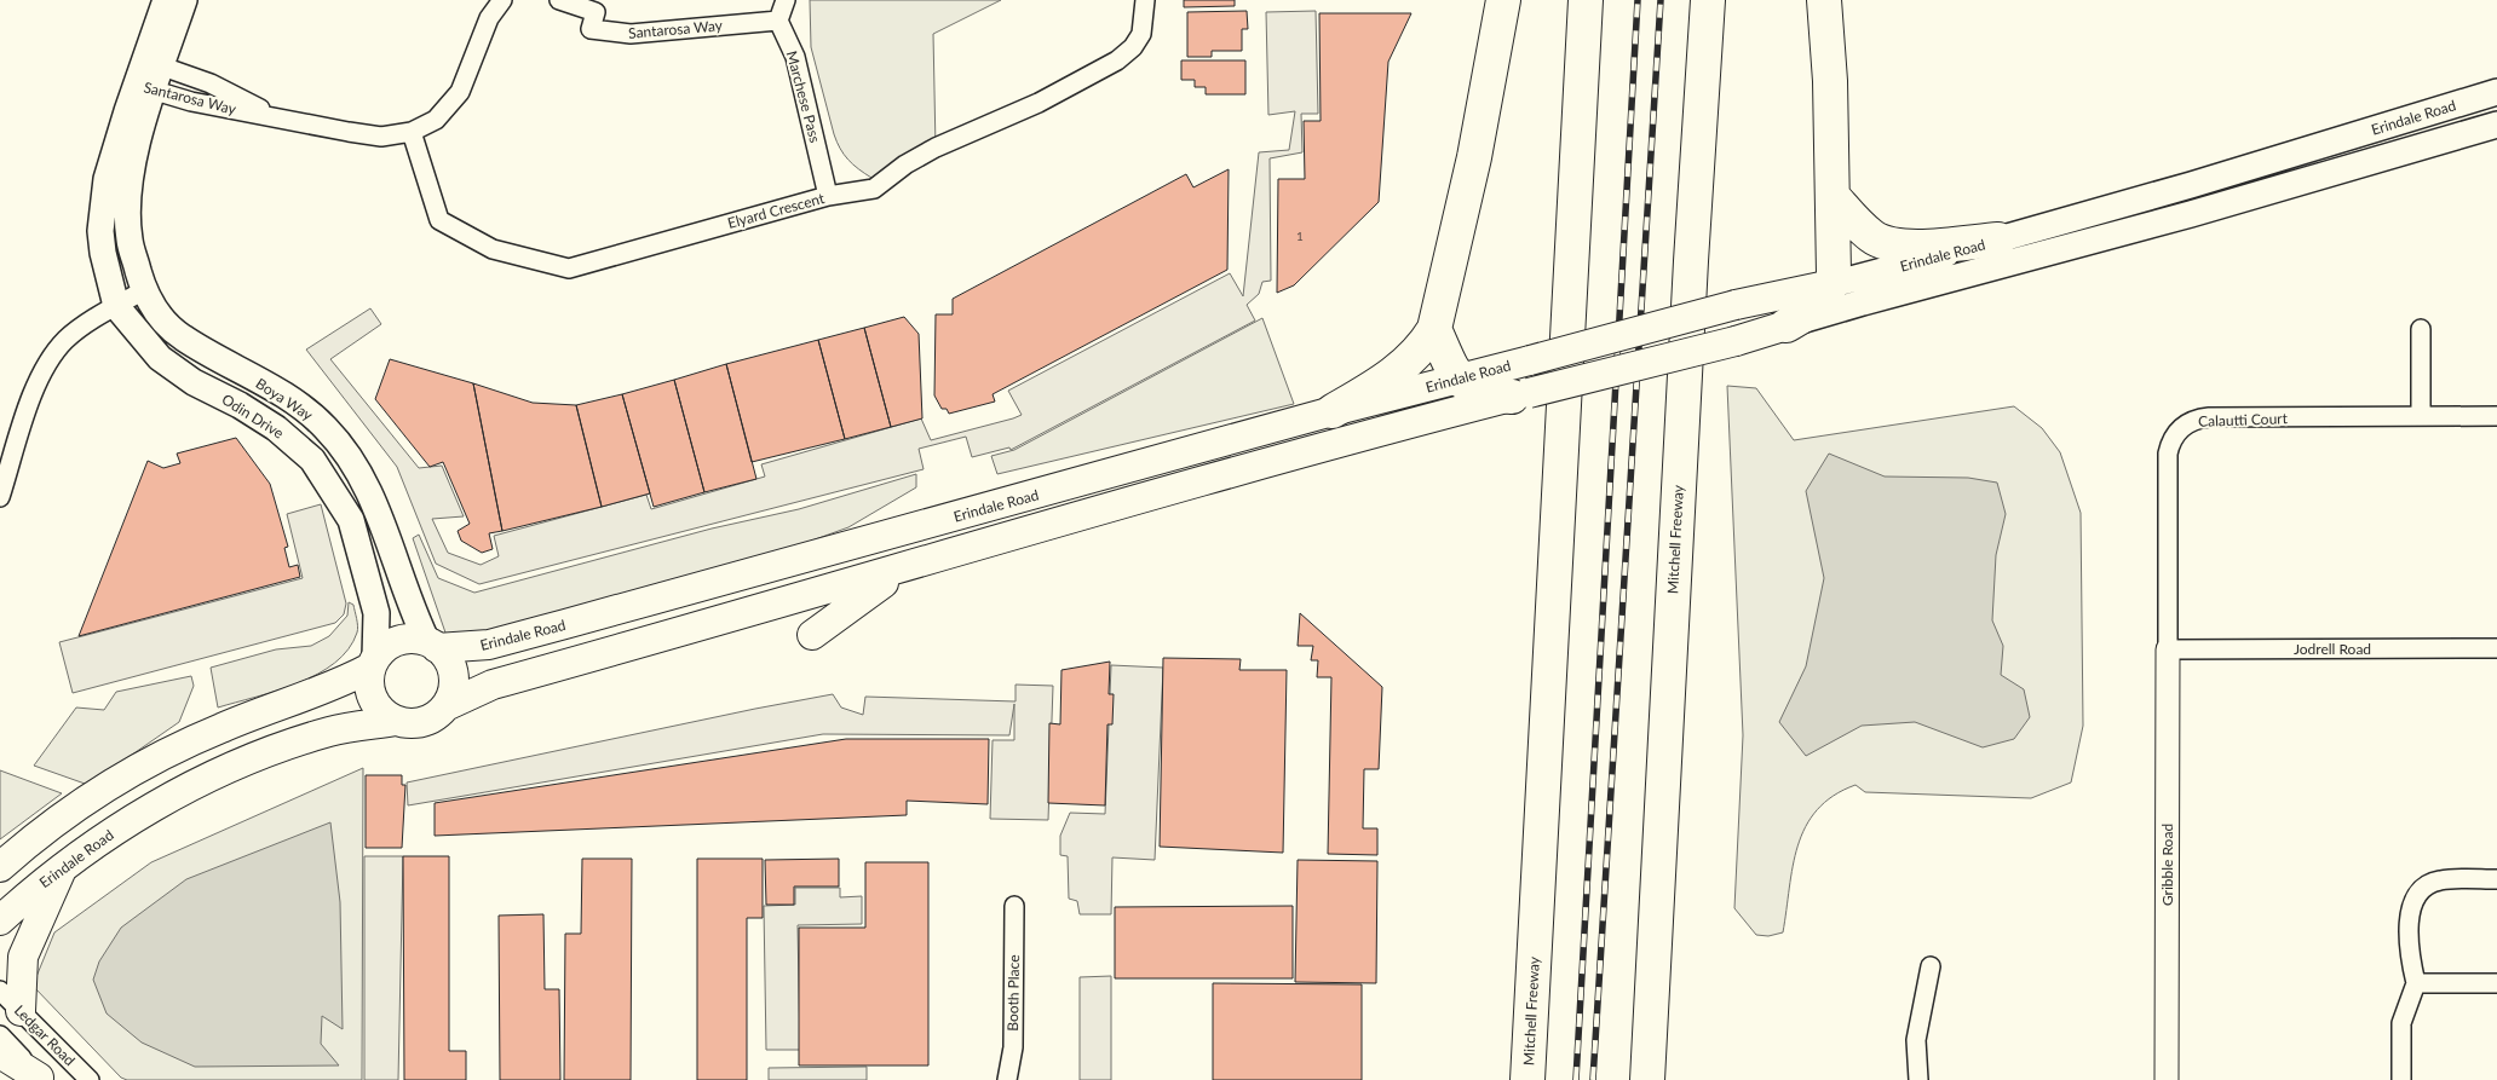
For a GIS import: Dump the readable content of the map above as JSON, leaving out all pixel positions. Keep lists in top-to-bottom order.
{
  "streets": {
    "highway": ["Mitchell Freeway"],
    "main road": ["Erindale Road", "Boya Way", "Odin Drive"],
    "street": [
      "Santarosa Way",
      "Marchese Pass",
      "Elyard Crescent",
      "Calautti Court",
      "Jodrell Road",
      "Gribble Road",
      "Booth Place",
      "Ledgar Road"
    ]
  },
  "crossings": [
    ["Santarosa Way", "Marchese Pass"],
    ["Santarosa Way", "Elyard Crescent"],
    ["Santarosa Way", "Odin Drive"],
    ["Marchese Pass", "Elyard Crescent"],
    ["Erindale Road", "Boya Way"],
    ["Erindale Road", "Odin Drive"],
    ["Boya Way", "Odin Drive"],
    ["Calautti Court", "Jodrell Road"],
    ["Calautti Court", "Gribble Road"],
    ["Jodrell Road", "Gribble Road"]
  ],
  "house_numbers": ["1"]
}
